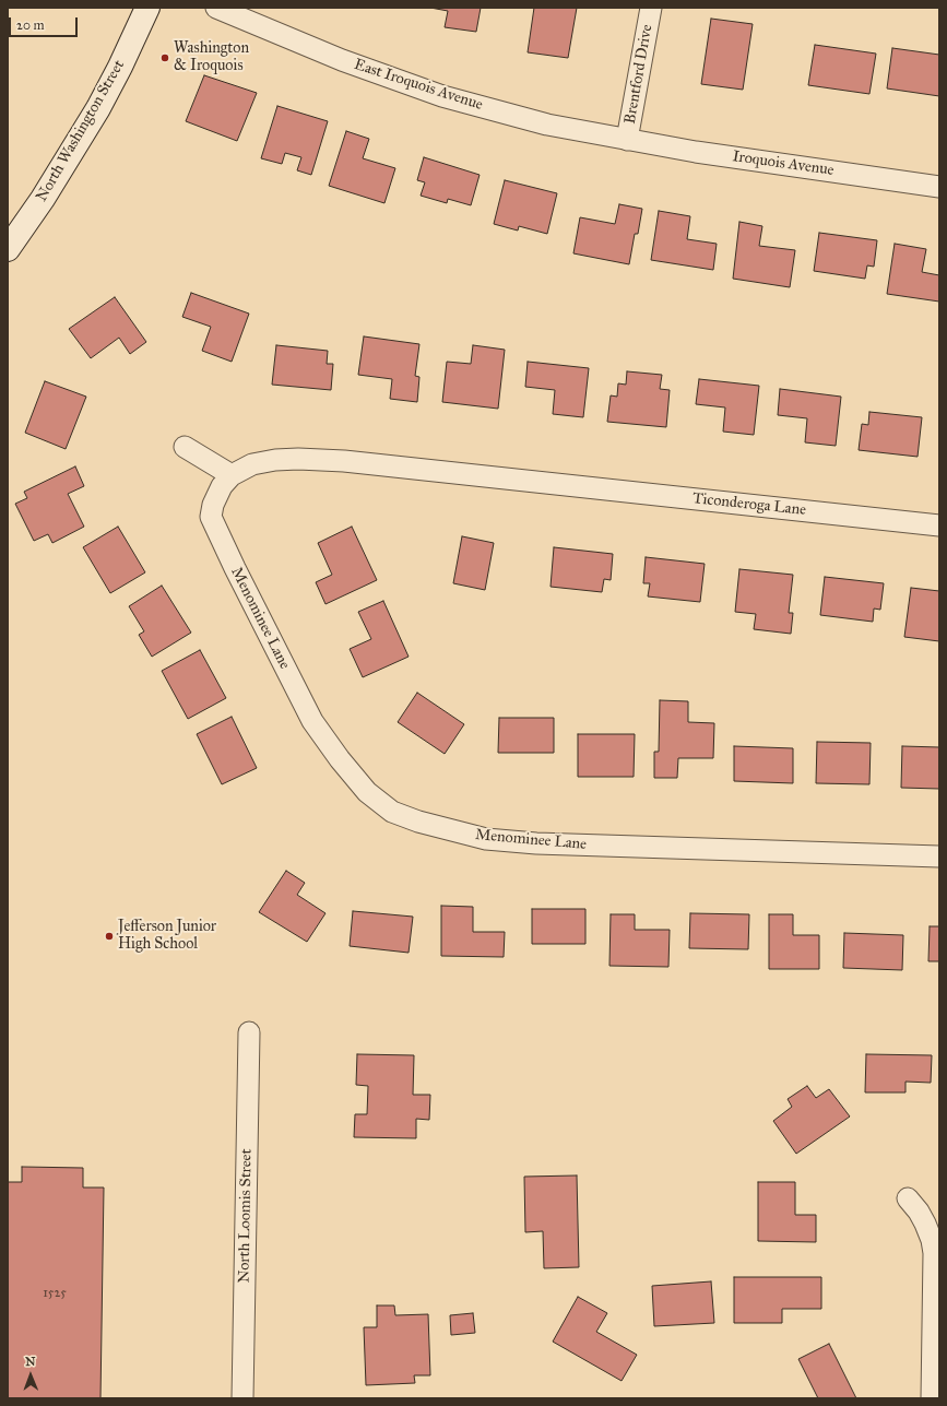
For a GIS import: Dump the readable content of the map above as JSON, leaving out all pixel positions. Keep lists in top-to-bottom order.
{
  "streets": {
    "main road": ["North Washington Street"],
    "street": [
      "Brentford Drive",
      "East Iroquois Avenue",
      "Iroquois Avenue",
      "Ticonderoga Lane",
      "Menominee Lane",
      "North Loomis Street"
    ]
  },
  "crossings": [
    ["Brentford Drive", "East Iroquois Avenue"],
    ["Brentford Drive", "Iroquois Avenue"],
    ["East Iroquois Avenue", "Iroquois Avenue"],
    ["Ticonderoga Lane", "Menominee Lane"]
  ],
  "places": ["Washington & Iroquois", "Jefferson Junior High School"],
  "house_numbers": ["1525"],
  "scale_bar": "20 m",
  "north": "top"
}
